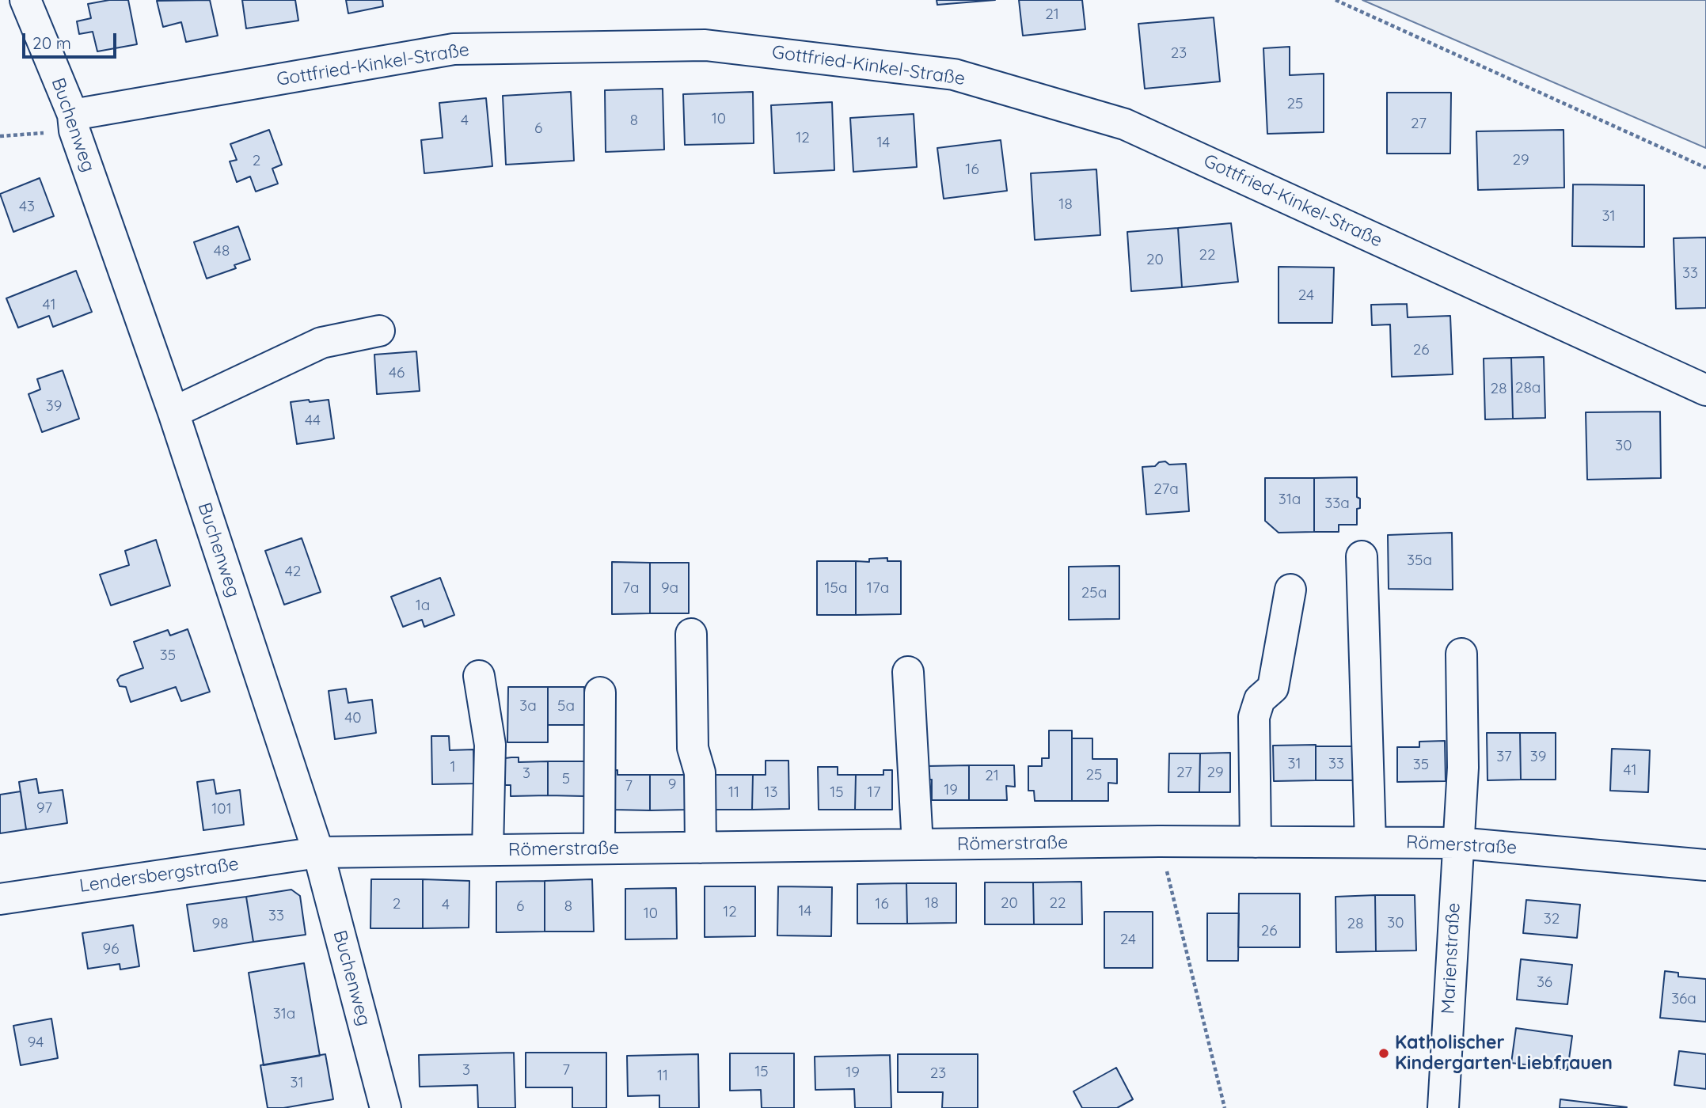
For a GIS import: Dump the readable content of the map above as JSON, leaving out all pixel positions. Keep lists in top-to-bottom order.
{
  "streets": {
    "street": [
      "Gottfried-Kinkel-Straße",
      "Buchenweg",
      "Römerstraße",
      "Lendersbergstraße",
      "Marienstraße"
    ]
  },
  "crossings": [
    ["Gottfried-Kinkel-Straße", "Buchenweg"],
    ["Buchenweg", "Römerstraße"],
    ["Buchenweg", "Lendersbergstraße"],
    ["Römerstraße", "Lendersbergstraße"],
    ["Römerstraße", "Marienstraße"]
  ],
  "places": ["Katholischer Kindergarten Liebfrauen"],
  "house_numbers": [
    "21",
    "23",
    "25",
    "10",
    "4",
    "8",
    "27",
    "6",
    "12",
    "14",
    "29",
    "2",
    "16",
    "18",
    "43",
    "31",
    "48",
    "22",
    "20",
    "33",
    "24",
    "41",
    "26",
    "46",
    "28a",
    "28",
    "39",
    "44",
    "30",
    "27a",
    "31a",
    "33a",
    "35a",
    "42",
    "7a",
    "9a",
    "15a",
    "17a",
    "25a",
    "1a",
    "35",
    "3a",
    "5a",
    "40",
    "37",
    "39",
    "31",
    "33",
    "35",
    "1",
    "41",
    "27",
    "29",
    "3",
    "25",
    "21",
    "5",
    "9",
    "7",
    "19",
    "11",
    "13",
    "15",
    "17",
    "97",
    "101",
    "18",
    "20",
    "22",
    "2",
    "16",
    "4",
    "6",
    "8",
    "14",
    "12",
    "10",
    "33",
    "32",
    "30",
    "98",
    "28",
    "26",
    "24",
    "96",
    "36",
    "36a",
    "31a",
    "94",
    "3",
    "7",
    "15",
    "19",
    "23",
    "11",
    "31"
  ],
  "scale_bar": "20 m"
}
